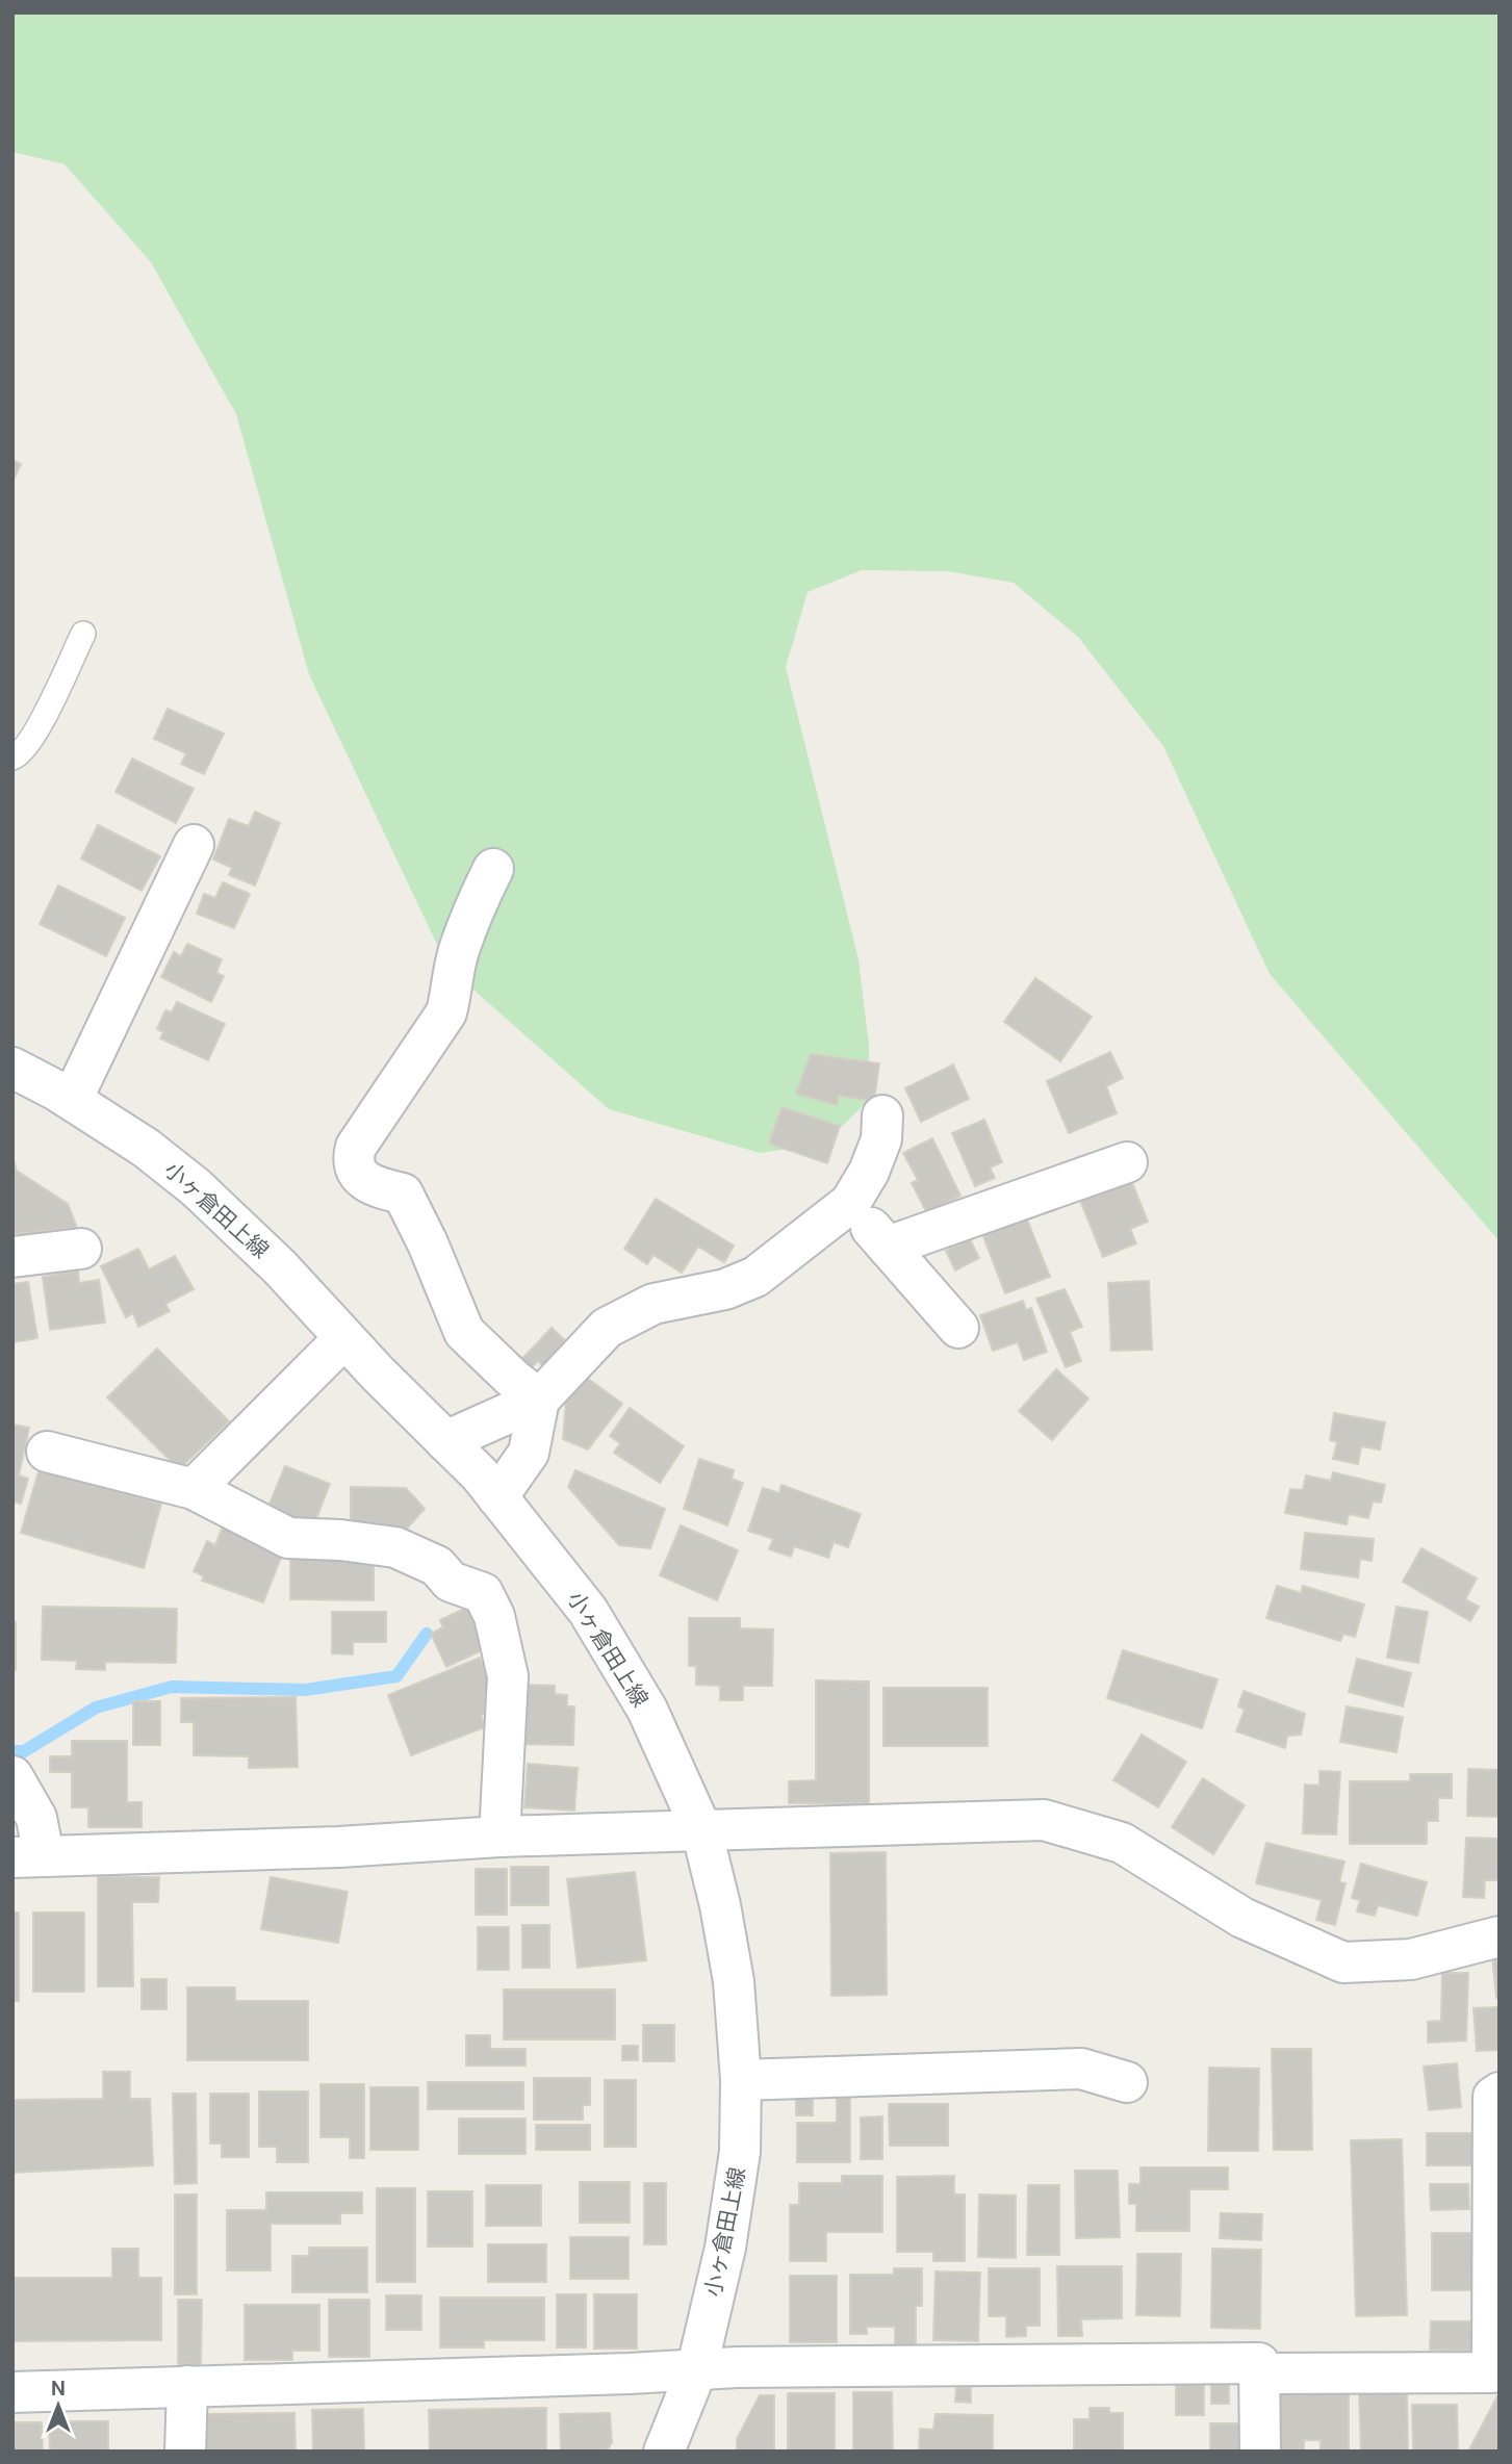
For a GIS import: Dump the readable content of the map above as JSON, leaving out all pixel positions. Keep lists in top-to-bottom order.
{
  "streets": {
    "street": ["小ヶ倉田上線"]
  },
  "north": "top"
}
